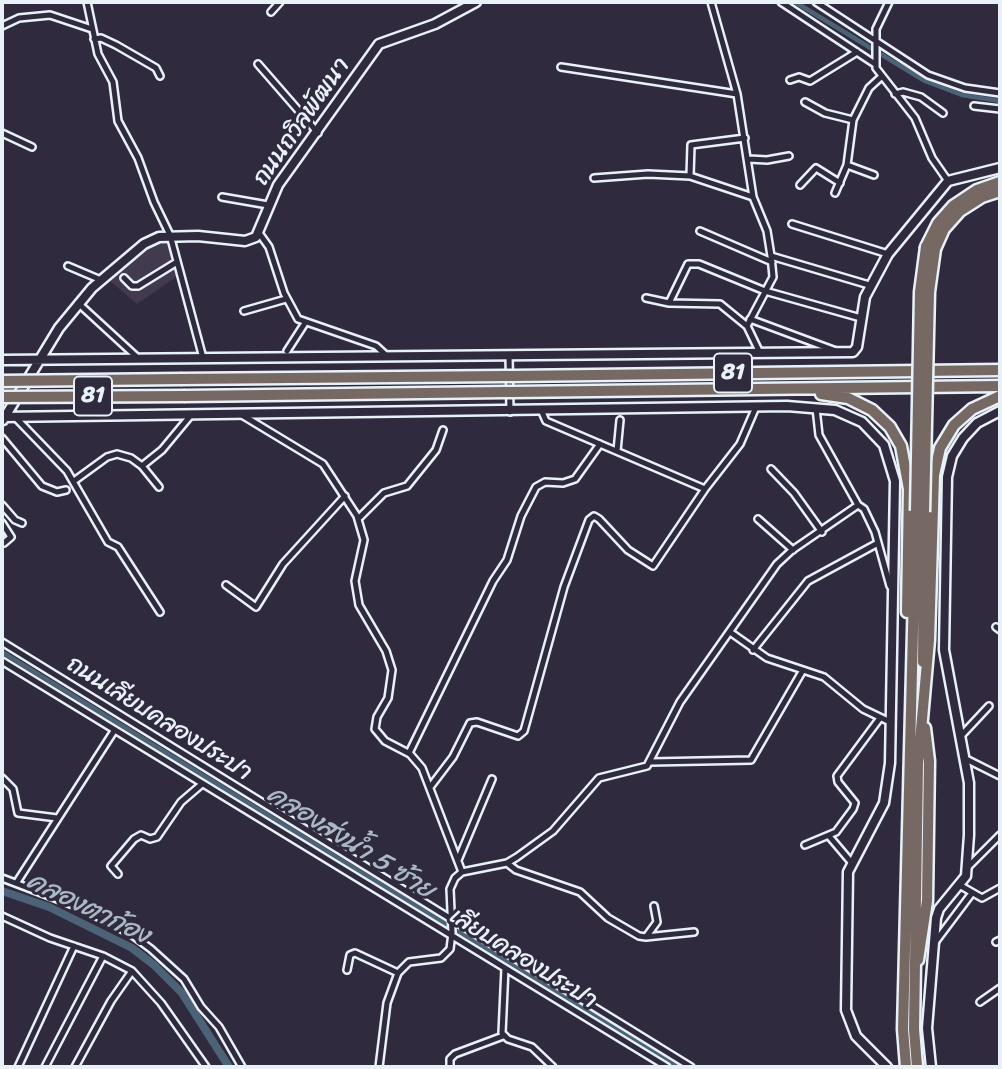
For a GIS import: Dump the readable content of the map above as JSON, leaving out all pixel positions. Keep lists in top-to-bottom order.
{
  "streets": {
    "highway": ["81"],
    "main road": ["ถนนถวิลพัฒนา"],
    "street": ["ถนนเลียบคลองประปา", "เลียบคลองประปา"]
  },
  "water": ["คลองส่งน้ำ 5 ซ้าย", "คลองตาก้อง"]
}
